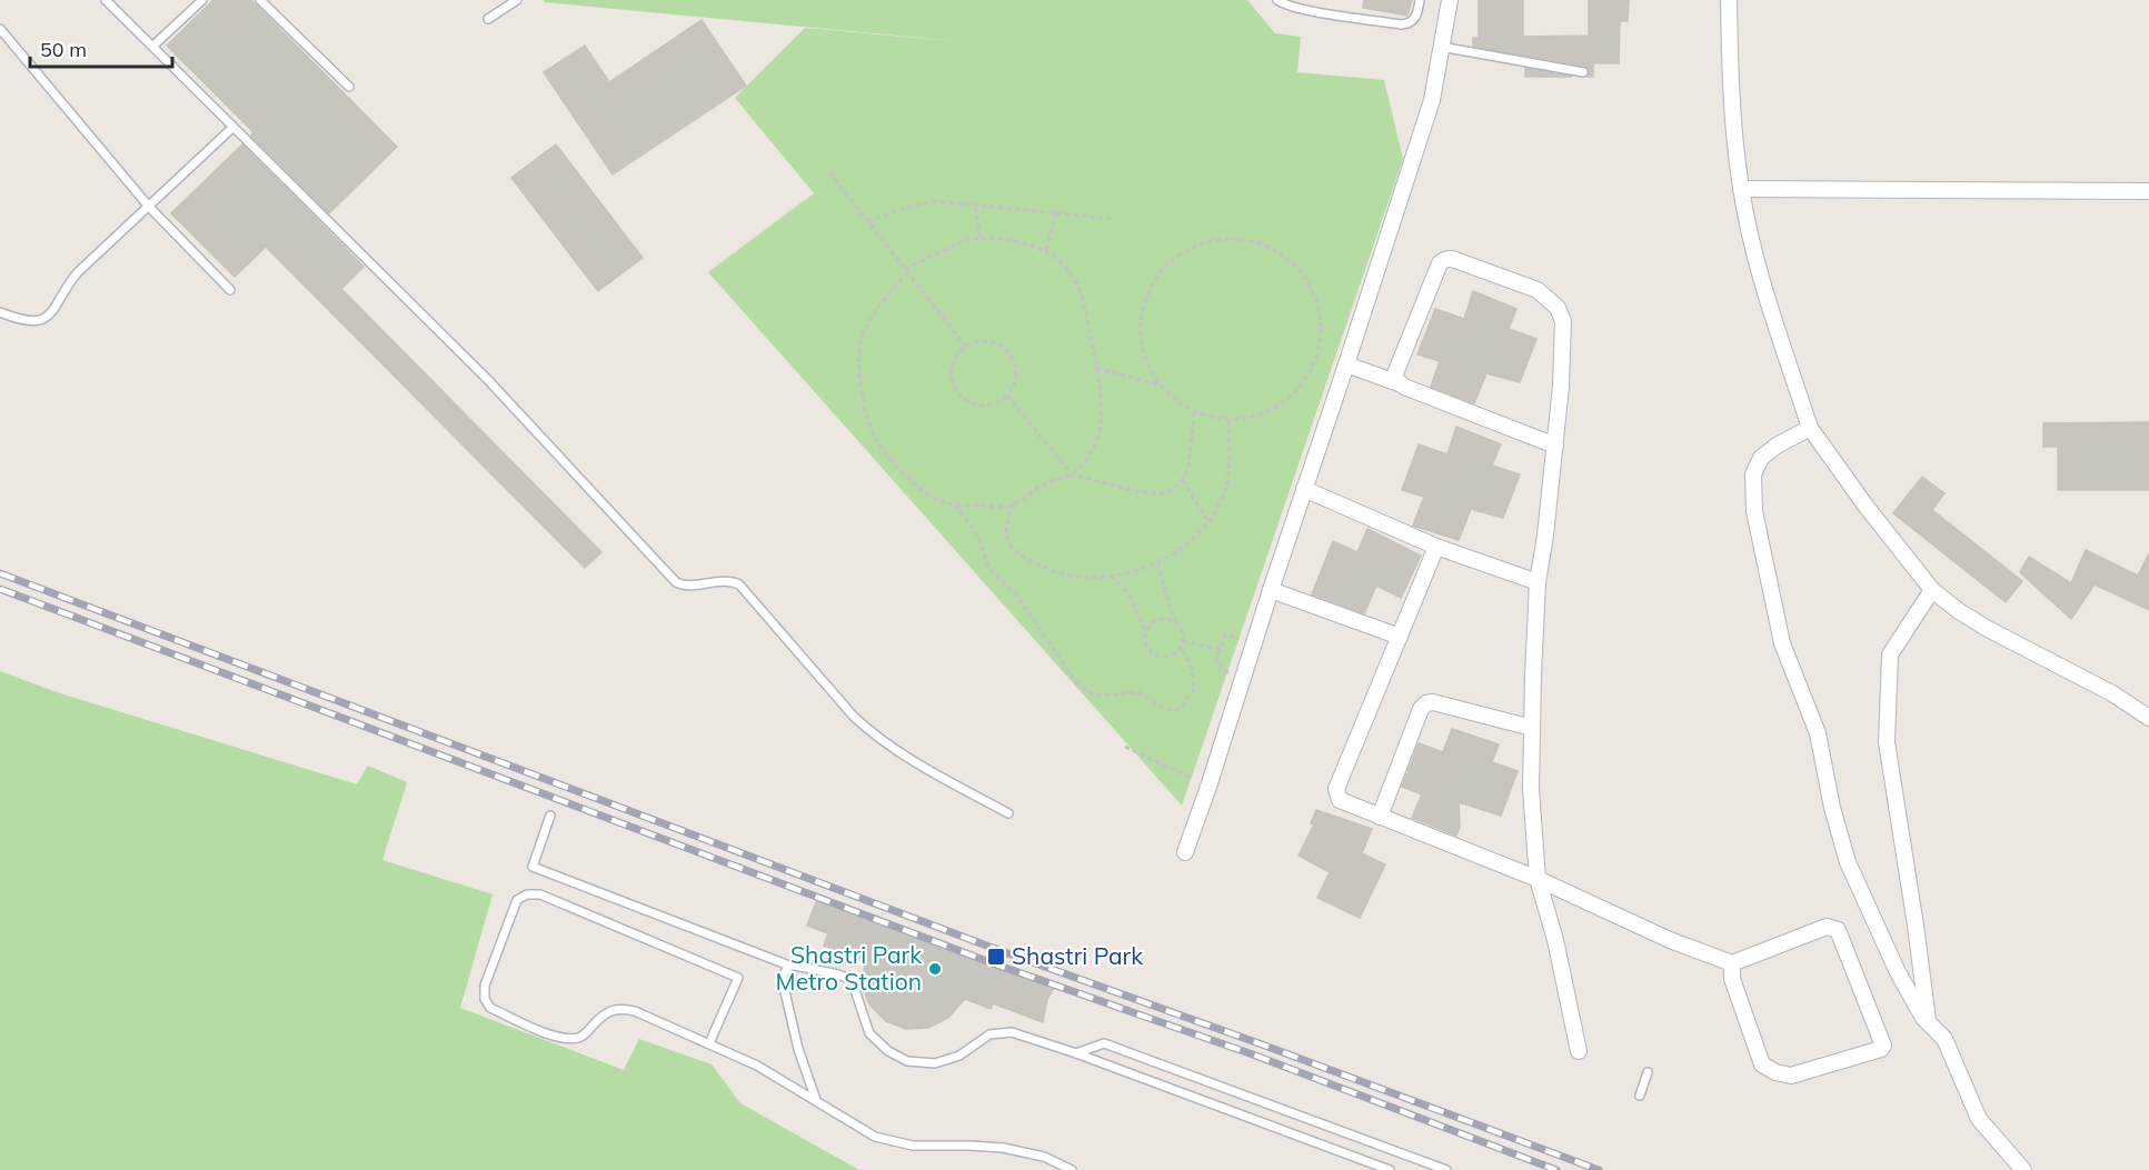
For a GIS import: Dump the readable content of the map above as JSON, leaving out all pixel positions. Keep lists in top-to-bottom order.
{
  "places": {
    "transit": ["Shastri Park"],
    "other": ["Shastri Park Metro Station"]
  },
  "scale_bar": "50 m"
}
